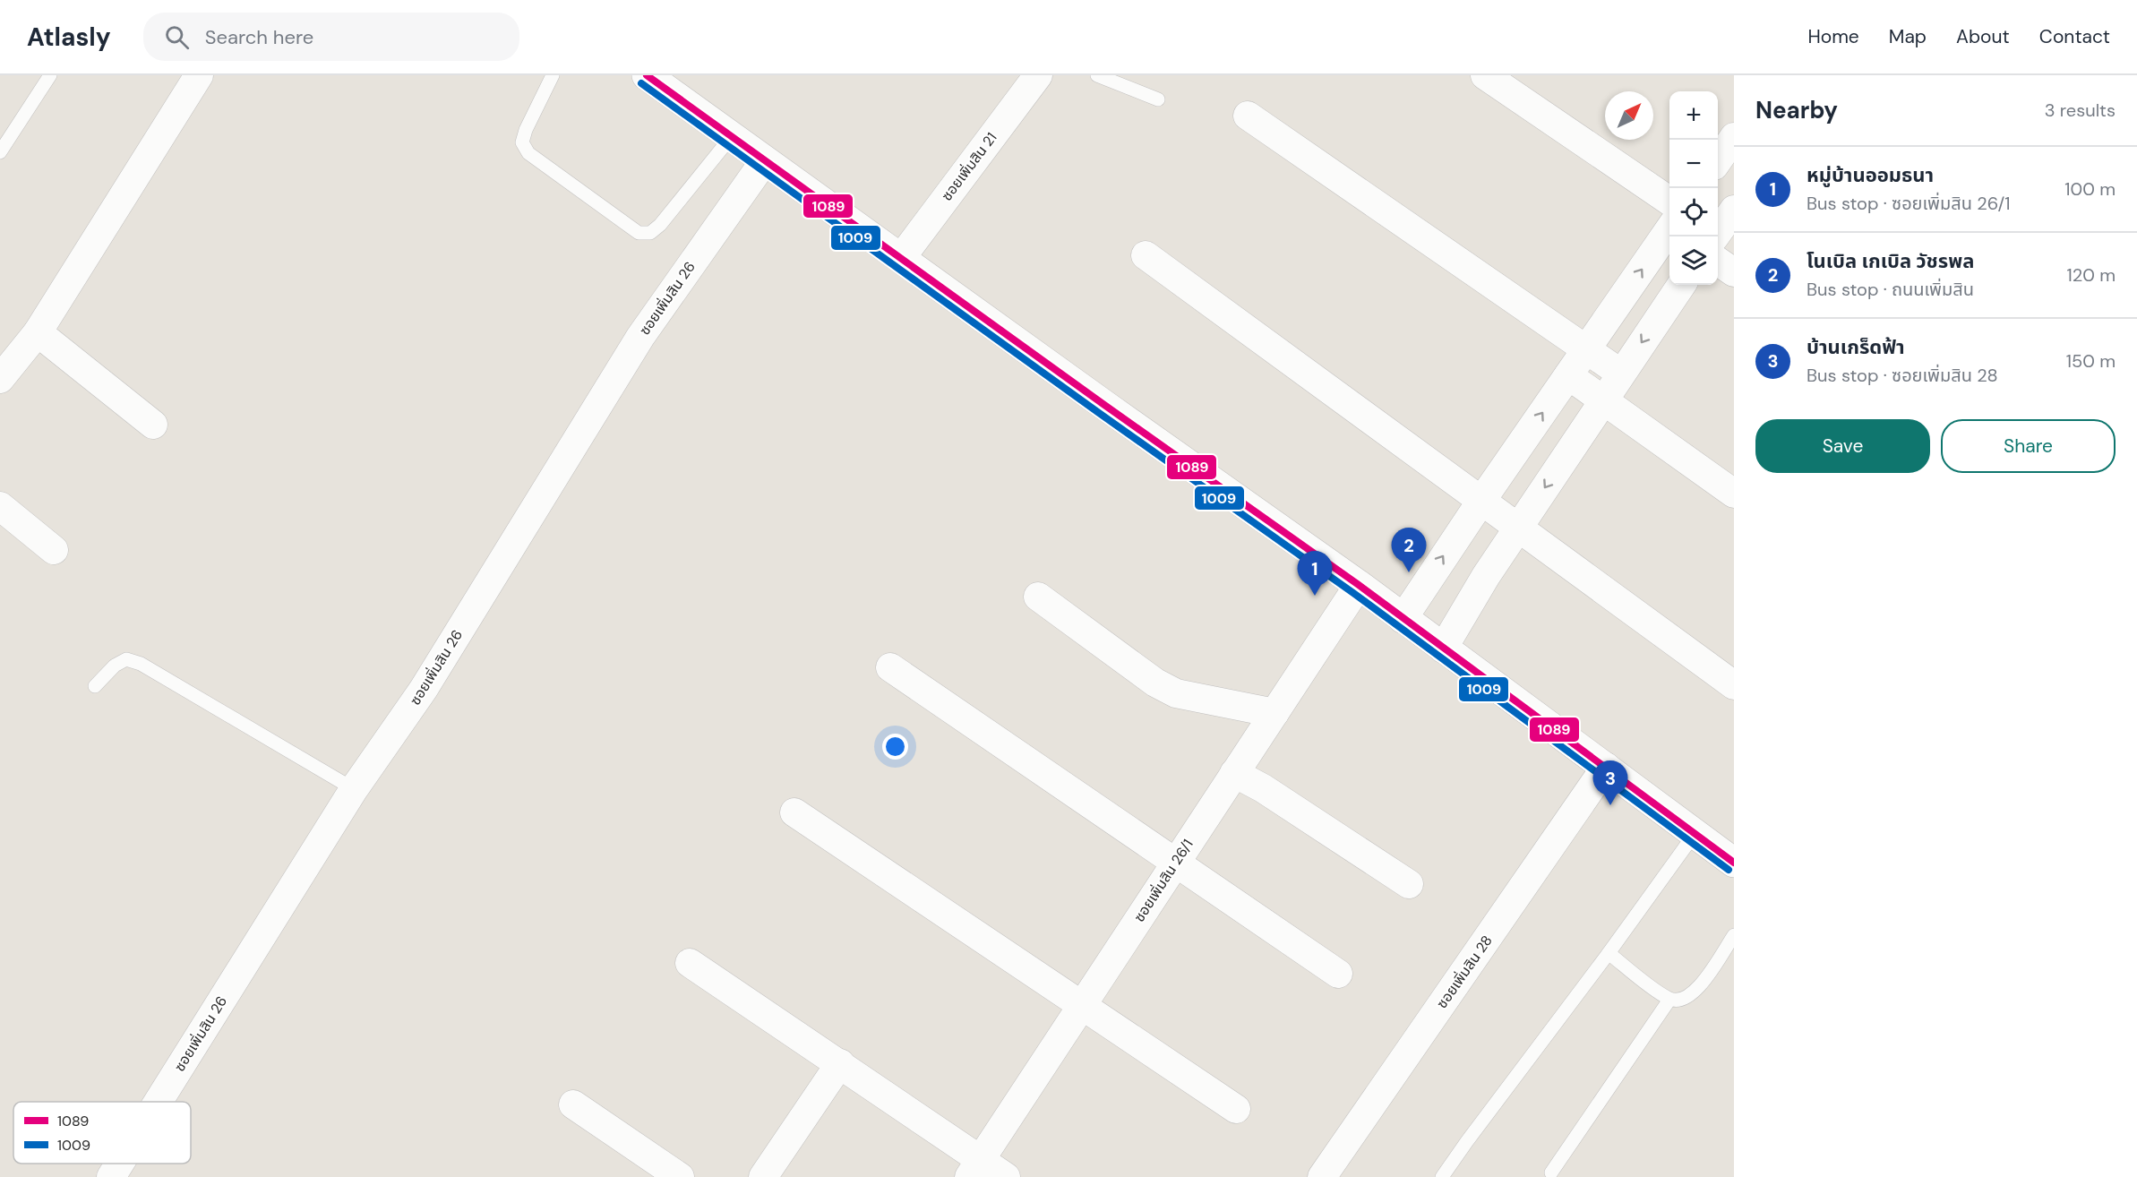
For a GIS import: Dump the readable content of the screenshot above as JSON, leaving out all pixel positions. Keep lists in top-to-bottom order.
{
  "streets": {
    "street": [
      "ซอยเพิ่มสิน 21",
      "ซอยเพิ่มสิน 26",
      "ซอยเพิ่มสิน 26/1",
      "ซอยเพิ่มสิน 28"
    ]
  },
  "lines": ["transit line 1089", "transit line 1009"],
  "legend": ["1089", "1009"],
  "north": "top right",
  "page": {
    "header": "Atlasly",
    "search": "Search here",
    "nav": [
      "Home",
      "Map",
      "About",
      "Contact"
    ],
    "heading": ["Nearby", "3 results"],
    "map_buttons": ["+", "−"],
    "list": [
      {
        "mark": "1",
        "name": "หมู่บ้านออมธนา",
        "note": "Bus stop · ซอยเพิ่มสิน 26/1",
        "value": "100 m"
      },
      {
        "mark": "2",
        "name": "โนเบิล เกเบิล วัชรพล",
        "note": "Bus stop · ถนนเพิ่มสิน",
        "value": "120 m"
      },
      {
        "mark": "3",
        "name": "บ้านเกร็ดฟ้า",
        "note": "Bus stop · ซอยเพิ่มสิน 28",
        "value": "150 m"
      }
    ],
    "buttons": ["Save", "Share"],
    "pins": ["2", "1", "3"]
  }
}
